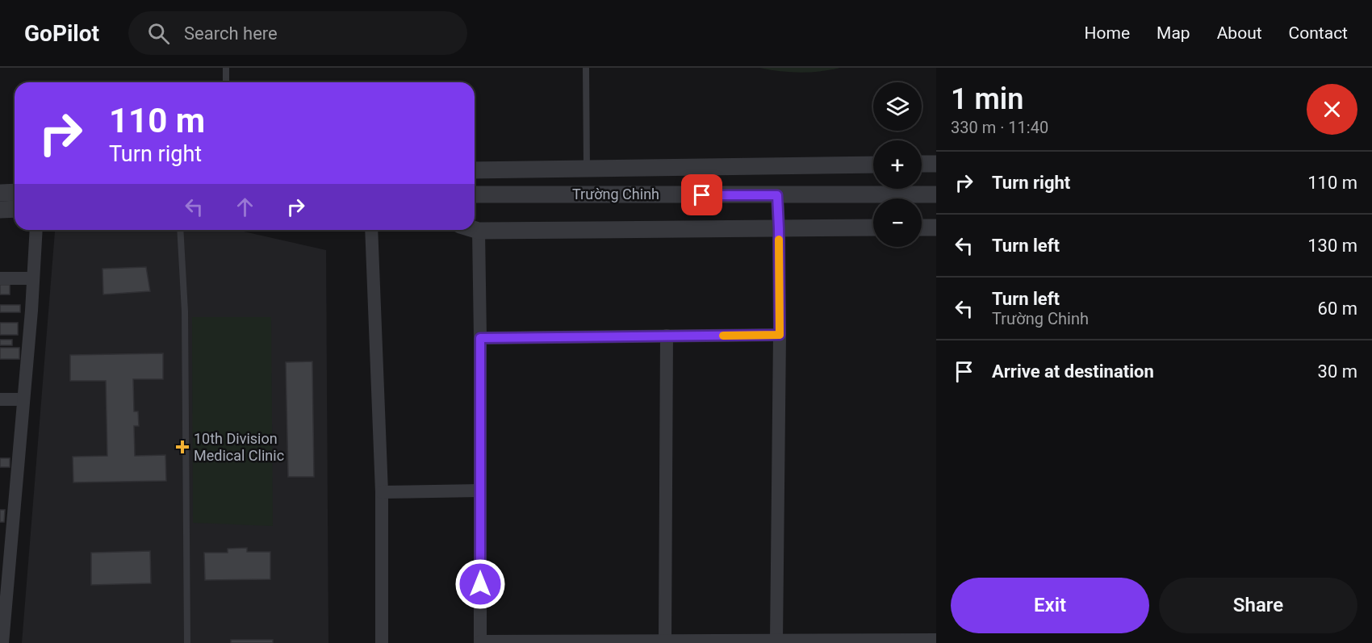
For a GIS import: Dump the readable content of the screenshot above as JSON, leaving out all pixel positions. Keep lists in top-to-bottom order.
{
  "streets": {
    "street": ["Trường Chinh"]
  },
  "places": {
    "health": ["10th Division Medical Clinic"]
  },
  "page": {
    "header": "GoPilot",
    "search": "Search here",
    "nav": [
      "Home",
      "Map",
      "About",
      "Contact"
    ],
    "heading": ["1 min", "330 m · 11:40"],
    "map_buttons": ["+", "−"],
    "turn": ["110 m", "Turn right"],
    "list": [
      {
        "name": "Turn right",
        "value": "110 m"
      },
      {
        "name": "Turn left",
        "value": "130 m"
      },
      {
        "name": "Turn left",
        "note": "Trường Chinh",
        "value": "60 m"
      },
      {
        "name": "Arrive at destination",
        "value": "30 m"
      }
    ],
    "buttons": ["Exit", "Share"]
  }
}
